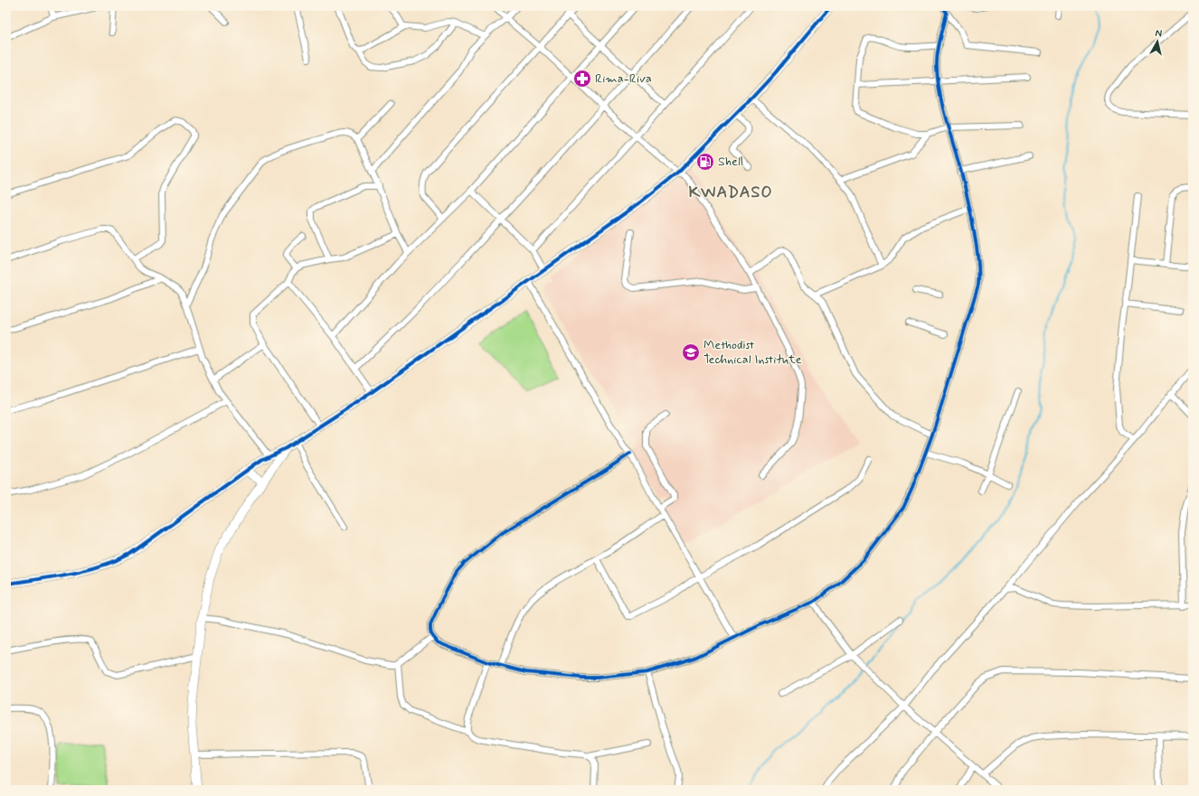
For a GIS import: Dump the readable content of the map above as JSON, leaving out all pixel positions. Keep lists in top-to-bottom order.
{
  "districts": ["KWADASO"],
  "places": {
    "pharmacy": ["Rima-Riva"],
    "fuel station": ["Shell"],
    "school or university": ["Methodist Technical Institute"]
  },
  "north": "top"
}
